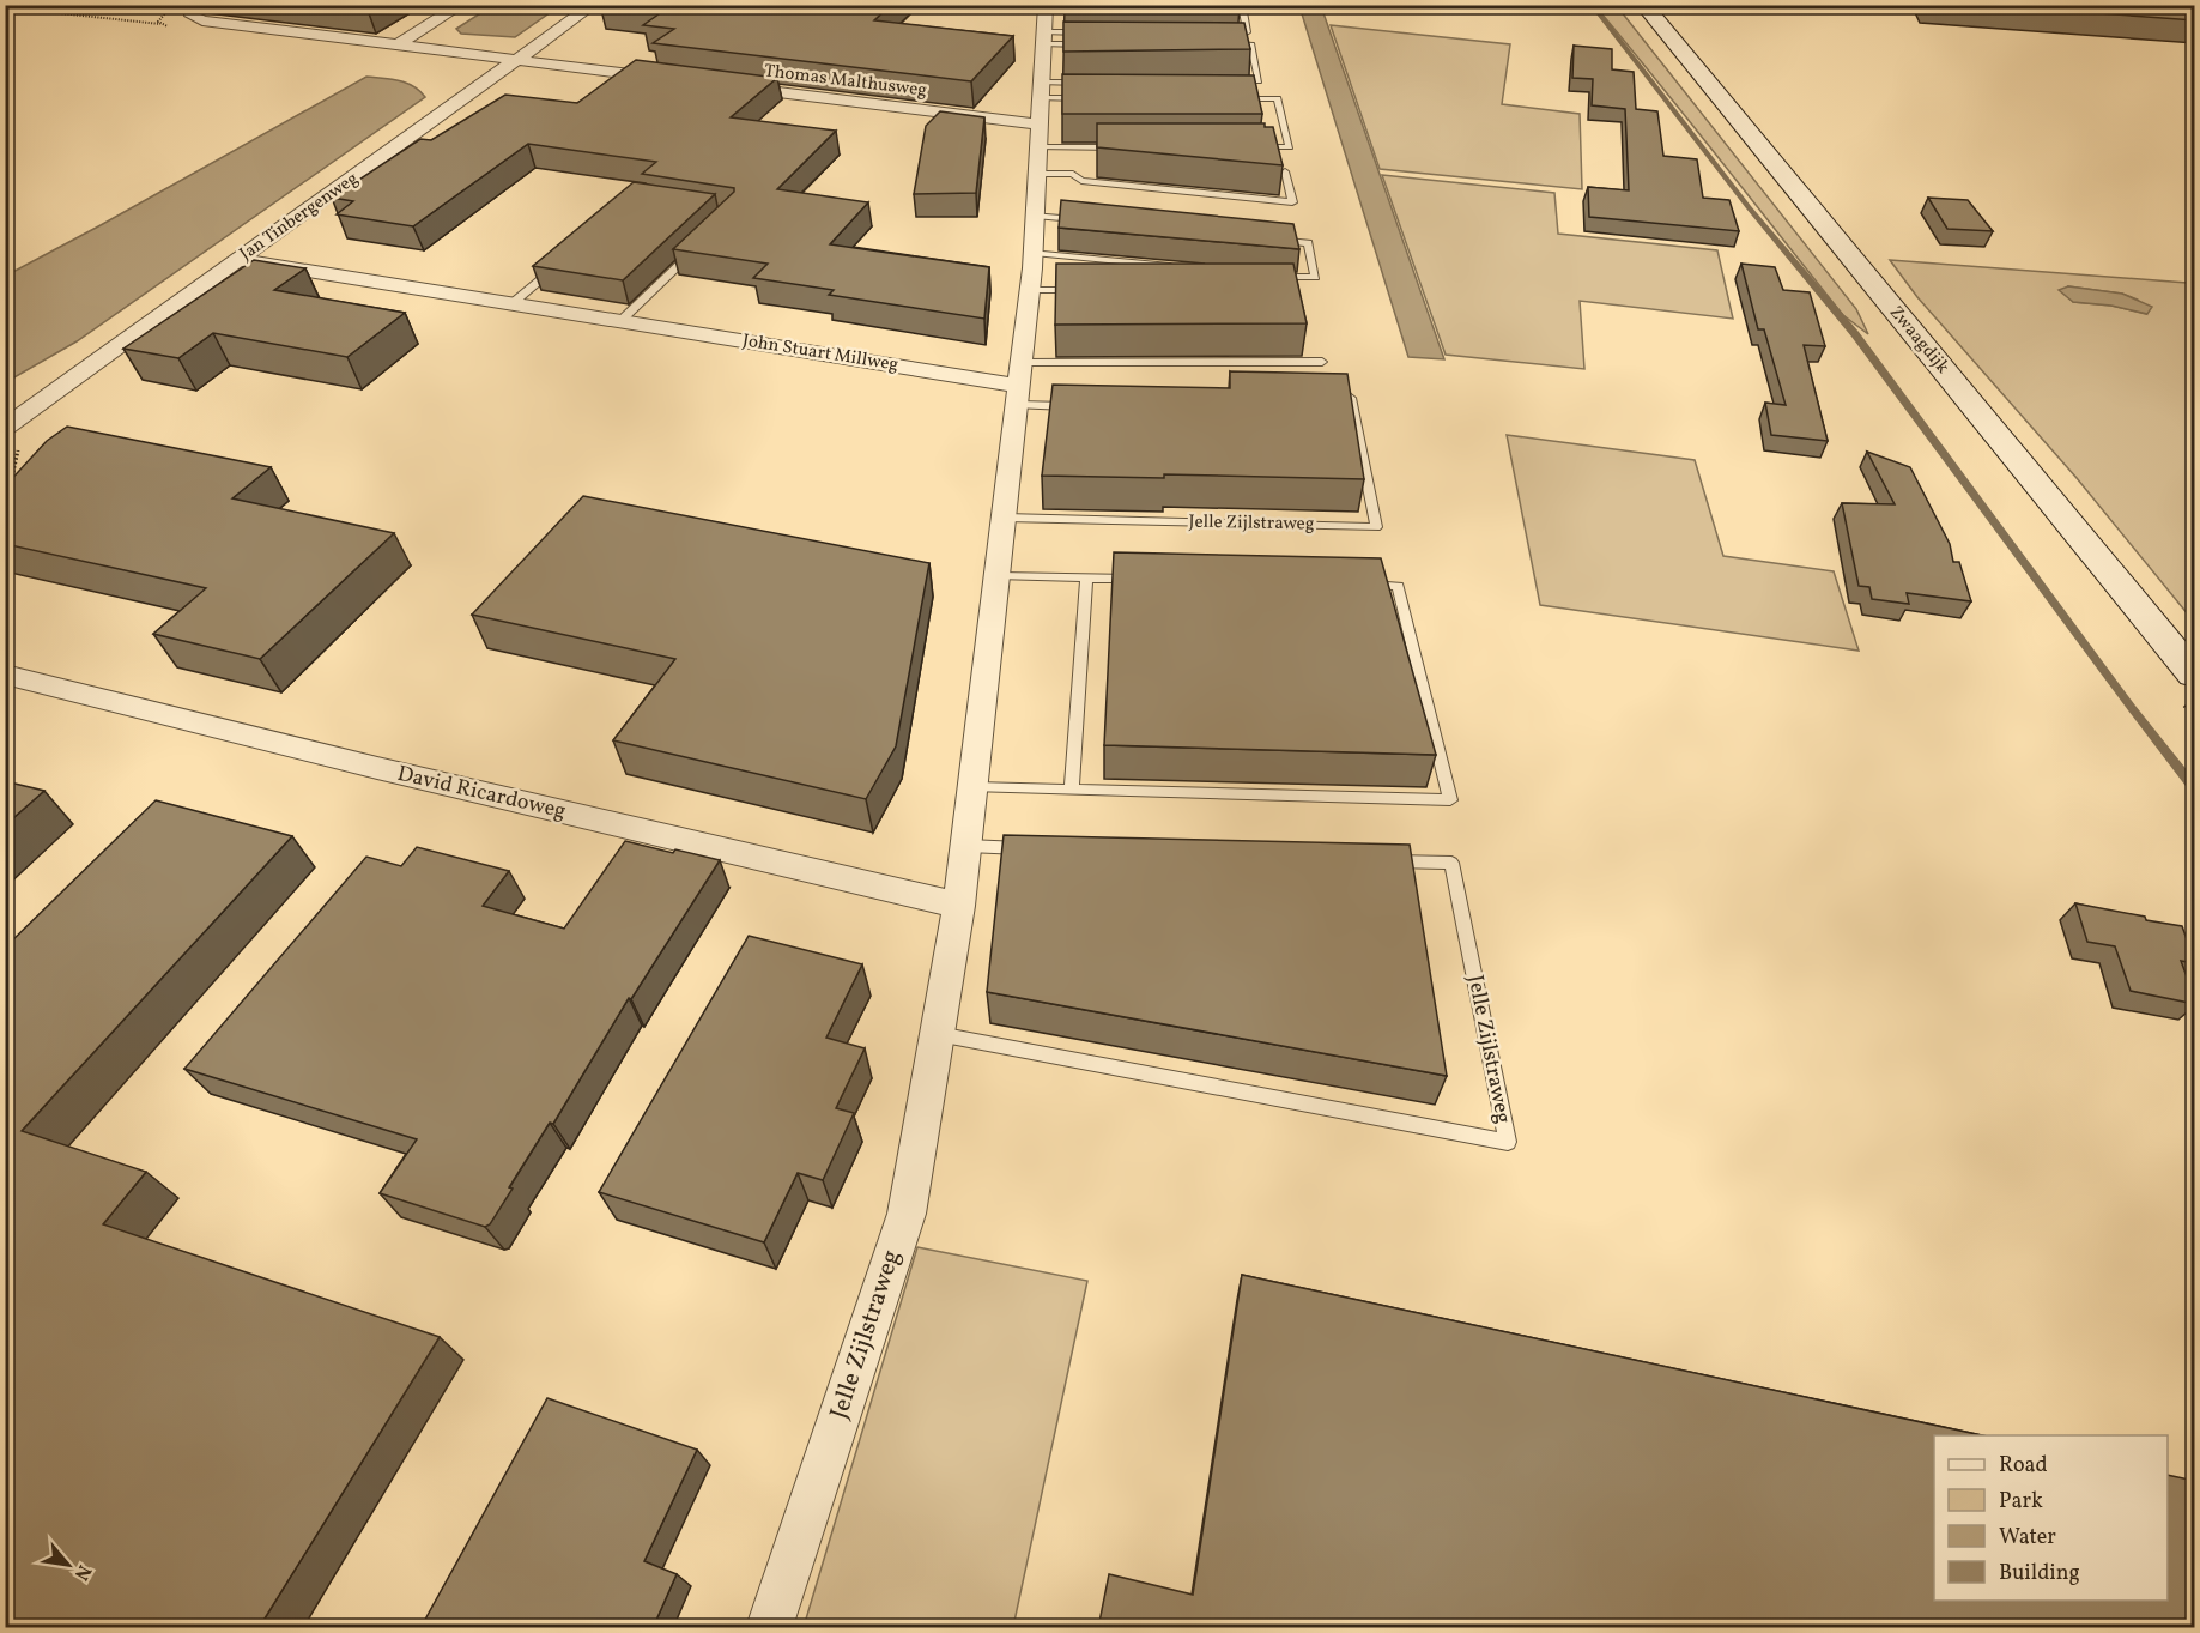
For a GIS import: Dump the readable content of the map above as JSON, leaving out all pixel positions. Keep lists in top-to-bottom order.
{
  "streets": {
    "street": [
      "Thomas Malthusweg",
      "Jan Tinbergenweg",
      "Zwaagdijk",
      "John Stuart Millweg",
      "Jelle Zijlstraweg",
      "David Ricardoweg"
    ]
  },
  "crossings": [
    ["Thomas Malthusweg", "Jelle Zijlstraweg"],
    ["Jan Tinbergenweg", "John Stuart Millweg"],
    ["John Stuart Millweg", "Jelle Zijlstraweg"],
    ["Jelle Zijlstraweg", "David Ricardoweg"]
  ],
  "legend": [
    "Road",
    "Park",
    "Water",
    "Building"
  ],
  "north": "bottom right"
}
